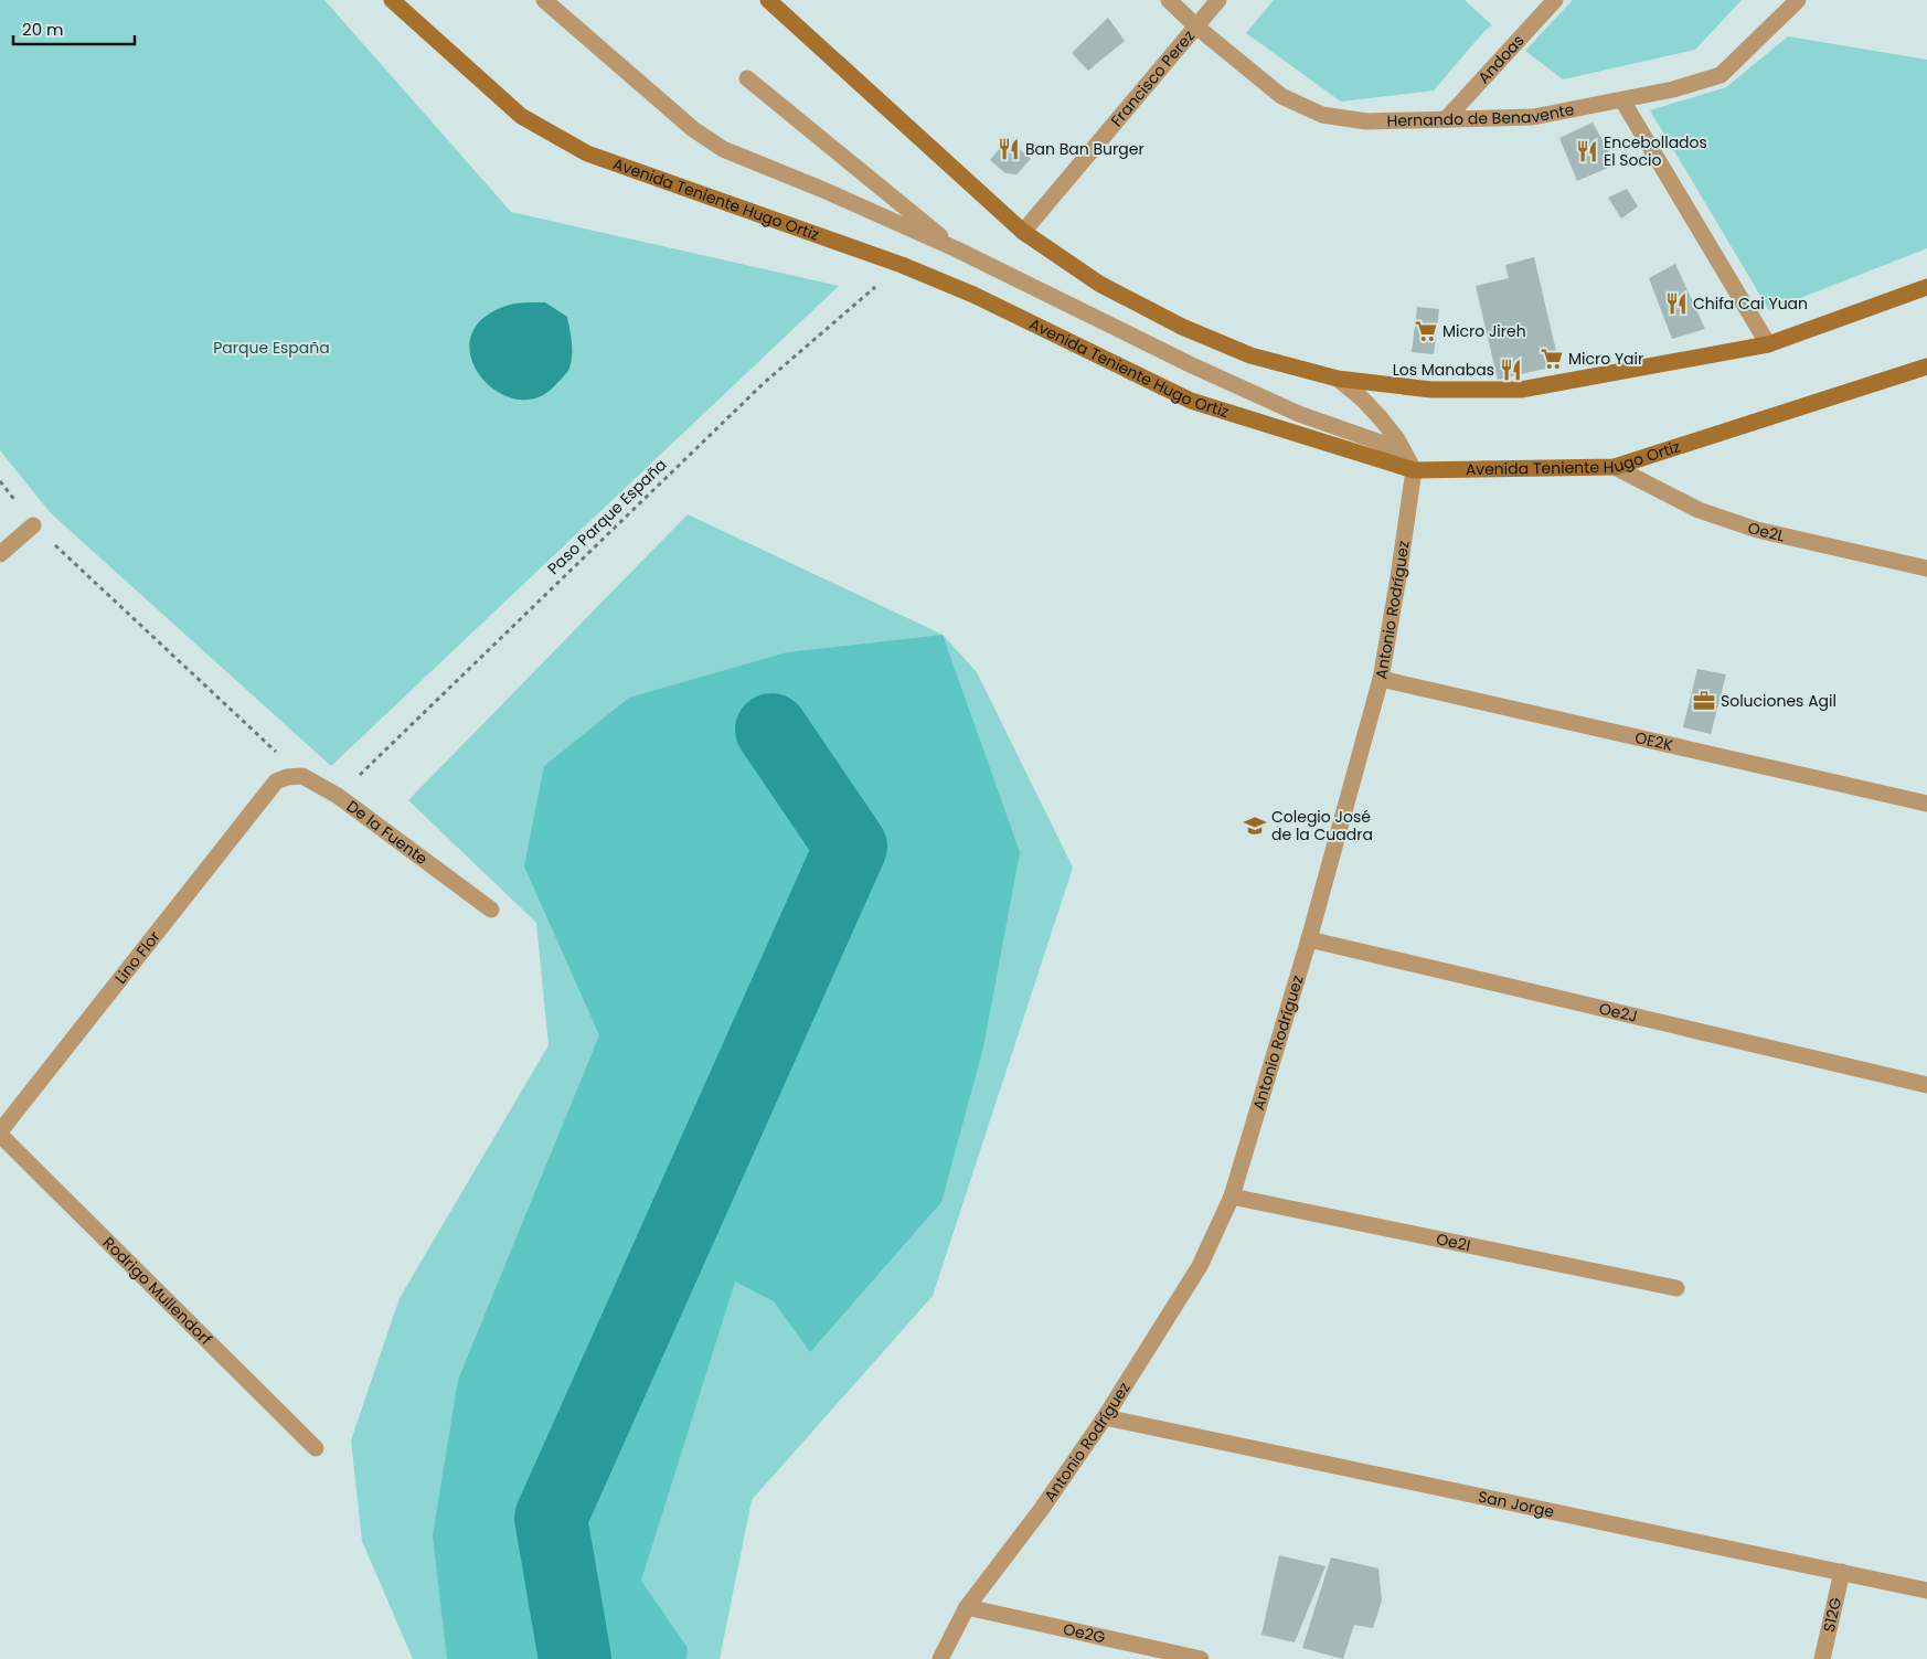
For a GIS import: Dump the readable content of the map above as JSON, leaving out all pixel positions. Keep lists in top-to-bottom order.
{
  "streets": {
    "main road": ["Avenida Teniente Hugo Ortiz"],
    "street": [
      "Andoas",
      "Francisco Perez",
      "Hernando de Benavente",
      "Oe2L",
      "Antonio Rodríguez",
      "OE2K",
      "De la Fuente",
      "Lino Flor",
      "Oe2J",
      "Oe2I",
      "Rodrigo Mullendorf",
      "San Jorge",
      "S12G",
      "Oe2G"
    ],
    "path": ["Paso Parque España"]
  },
  "crossings": [
    ["Andoas", "Hernando de Benavente"],
    ["Francisco Perez", "Hernando de Benavente"],
    ["Avenida Teniente Hugo Ortiz", "Paso Parque España"],
    ["Avenida Teniente Hugo Ortiz", "Oe2L"],
    ["Avenida Teniente Hugo Ortiz", "Antonio Rodríguez"],
    ["Paso Parque España", "De la Fuente"],
    ["Antonio Rodríguez", "OE2K"],
    ["Antonio Rodríguez", "Oe2J"],
    ["Antonio Rodríguez", "Oe2I"],
    ["Antonio Rodríguez", "San Jorge"],
    ["Antonio Rodríguez", "Oe2G"],
    ["De la Fuente", "Lino Flor"],
    ["Lino Flor", "Rodrigo Mullendorf"],
    ["San Jorge", "S12G"]
  ],
  "parks": ["Parque España"],
  "places": {
    "restaurant": [
      "Ban Ban Burger",
      "Encebollados El Socio",
      "Chifa Cai Yuan",
      "Los Manabas"
    ],
    "supermarket": ["Micro Jireh", "Micro Yair"],
    "office": ["Soluciones Agil"],
    "school or university": ["Colegio José de la Cuadra"]
  },
  "scale_bar": "20 m"
}
